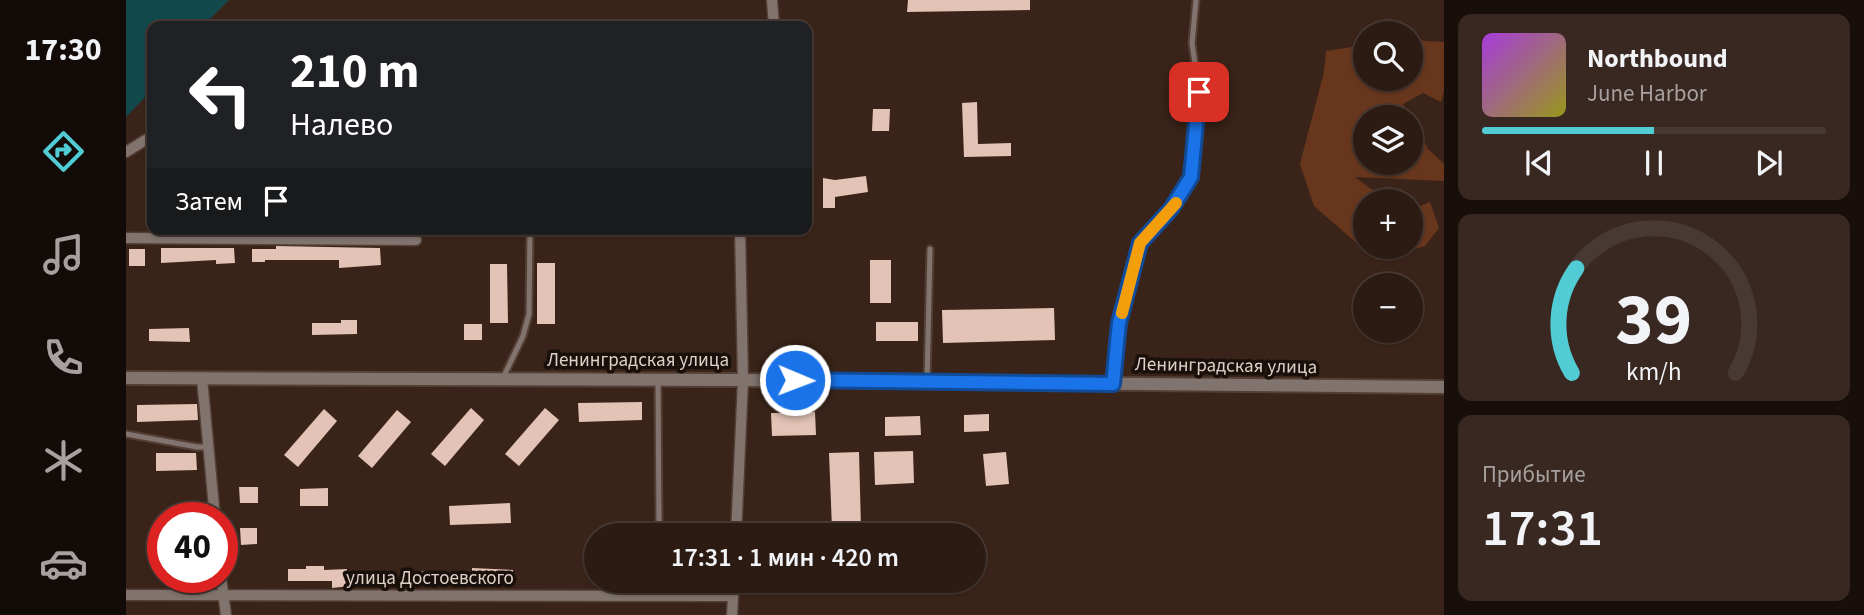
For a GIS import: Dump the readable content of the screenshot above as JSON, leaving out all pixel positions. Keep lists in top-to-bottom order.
{
  "streets": {
    "street": ["Ленинградская улица", "улица Достоевского"]
  },
  "page": {
    "tabs": "17:30",
    "map_buttons": ["+", "−"],
    "turn": ["210 m", "Налево"],
    "song": ["Northbound", "June Harbor"],
    "then": "Затем",
    "tile": ["Прибытие", "17:31"],
    "limit": "40",
    "trip": "17:31 · 1 мин · 420 m",
    "gauge": ["39", "km/h"]
  }
}
